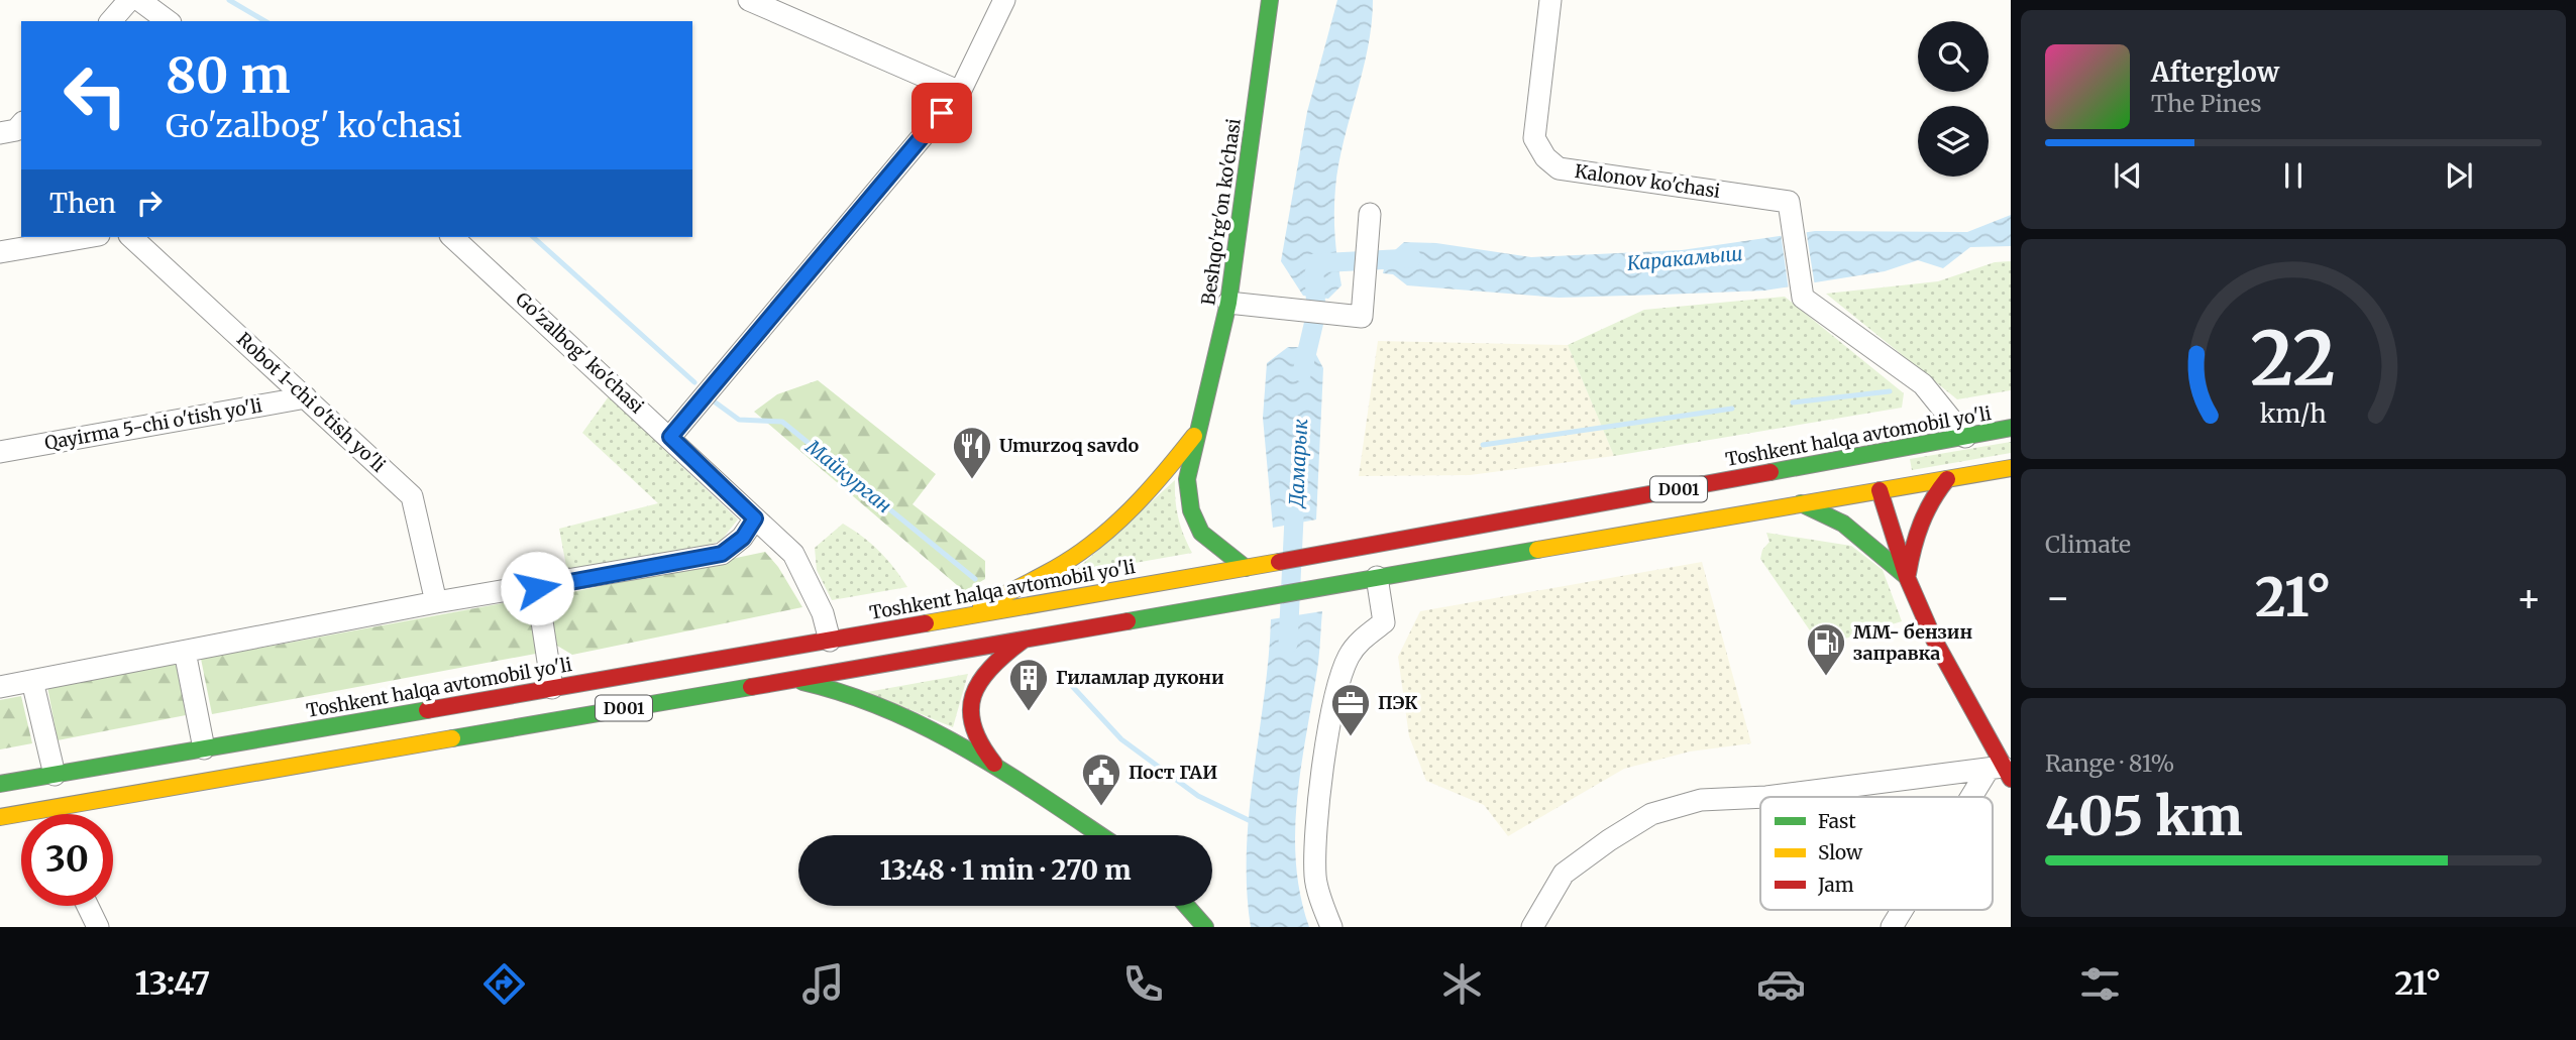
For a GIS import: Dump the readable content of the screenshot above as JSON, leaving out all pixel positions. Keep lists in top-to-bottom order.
{
  "streets": {
    "main road": ["Beshqo'rg'on ko'chasi", "Toshkent halqa avtomobil yo'li", "D001"],
    "street": [
      "Kalonov ko'chasi",
      "Go'zalbog' ko'chasi",
      "Robot 1-chi o'tish yo'li",
      "Qayirma 5-chi o'tish yo'li"
    ]
  },
  "crossings": [
    ["Kalonov ko'chasi", "Toshkent halqa avtomobil yo'li"],
    ["Beshqo'rg'on ko'chasi", "Toshkent halqa avtomobil yo'li"],
    ["Go'zalbog' ko'chasi", "Toshkent halqa avtomobil yo'li"],
    ["Robot 1-chi o'tish yo'li", "Qayirma 5-chi o'tish yo'li"]
  ],
  "water": ["Каракамыш", "Дамарык", "Майкурган"],
  "places": {
    "restaurant": ["Umurzoq savdo"],
    "fuel station": ["ММ- бензин заправка"],
    "building": ["Гиламлар дукони"],
    "office": ["ПЭК"],
    "public building": ["Пост ГАИ"]
  },
  "legend": ["Fast", "Slow", "Jam"],
  "page": {
    "turn": ["80 m", "Go'zalbog' ko'chasi"],
    "song": ["Afterglow", "The Pines"],
    "then": "Then",
    "tile": [
      "Climate",
      ["Range · 81%", "405 km"]
    ],
    "heat": ["−", "21°", "+"],
    "limit": "30",
    "trip": "13:48 · 1 min · 270 m",
    "tabs": ["13:47", "21°"],
    "gauge": ["22", "km/h"]
  }
}
